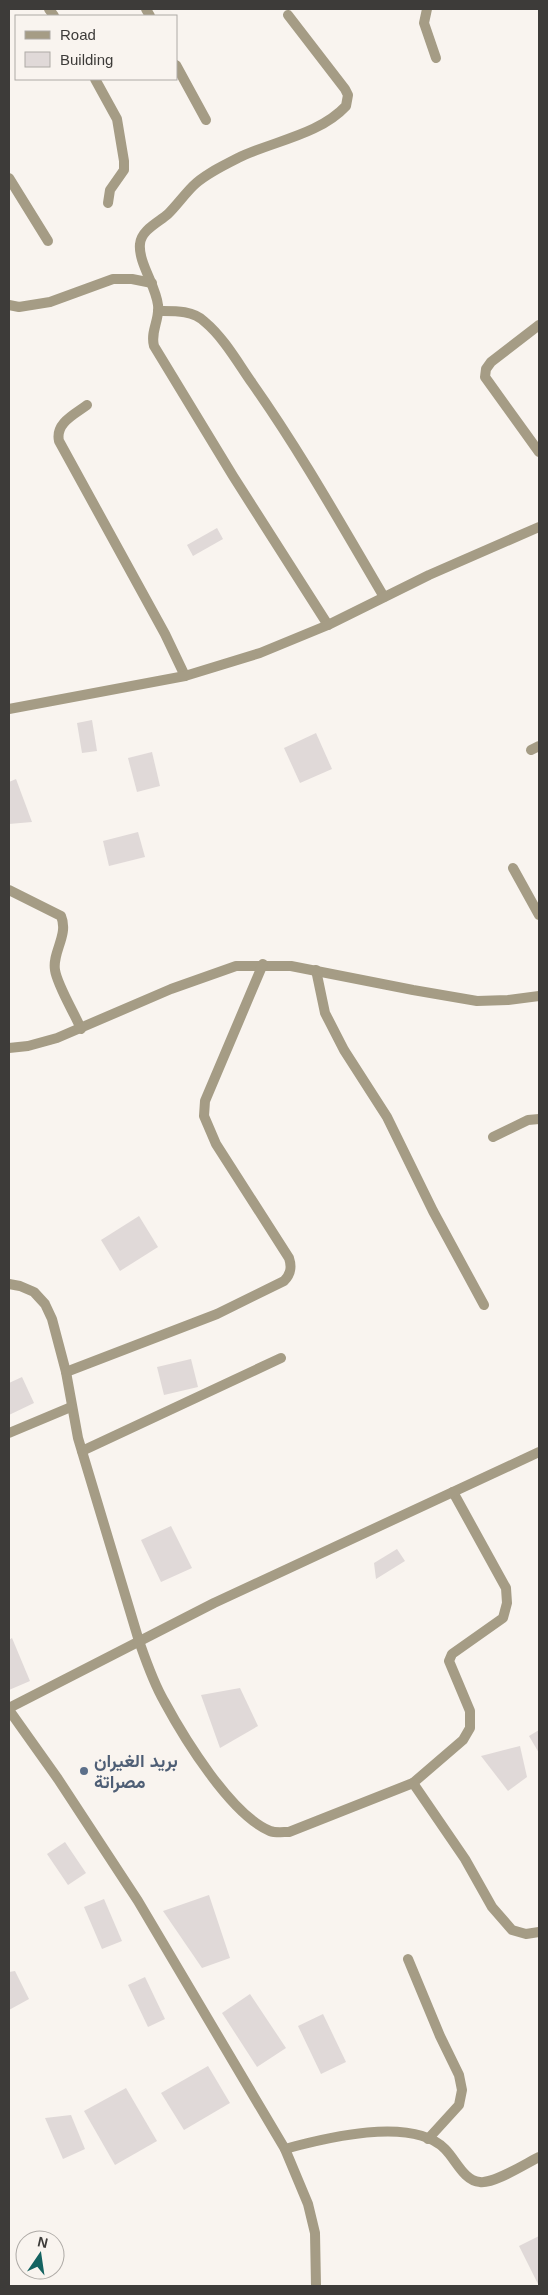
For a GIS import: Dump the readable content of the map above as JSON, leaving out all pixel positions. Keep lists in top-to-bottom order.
{
  "places": ["بريد الغيران مصراتة"],
  "legend": ["Road", "Building"],
  "north": "top"
}
